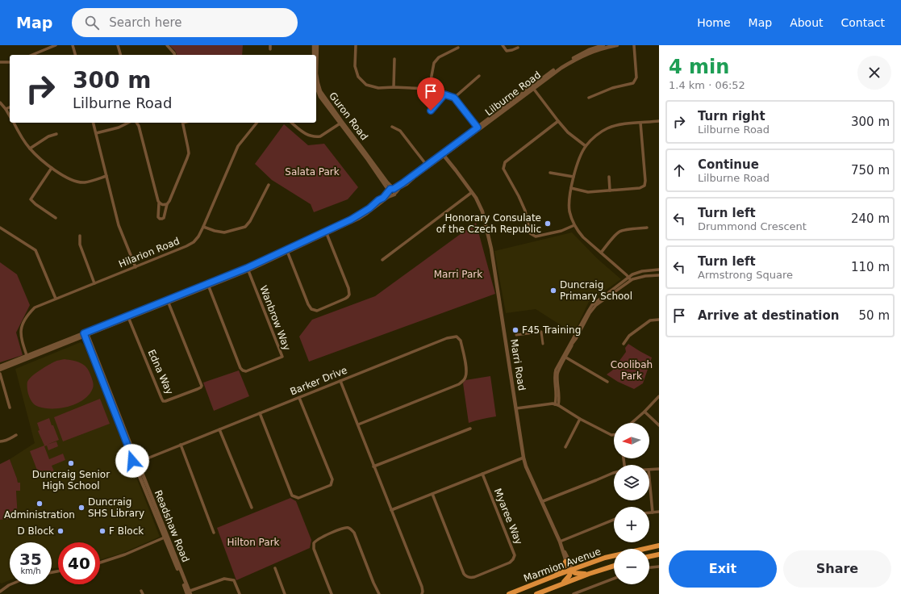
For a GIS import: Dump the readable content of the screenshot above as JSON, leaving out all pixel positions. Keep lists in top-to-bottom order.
{
  "streets": {
    "highway": ["Marmion Avenue"],
    "street": [
      "Lilburne Road",
      "Guron Road",
      "Hilarion Road",
      "Wanbrow Way",
      "Marri Road",
      "Edna Way",
      "Barker Drive",
      "Myaree Way",
      "Readshaw Road"
    ]
  },
  "crossings": [
    ["Lilburne Road", "Guron Road"],
    ["Lilburne Road", "Hilarion Road"],
    ["Lilburne Road", "Wanbrow Way"],
    ["Lilburne Road", "Marri Road"],
    ["Lilburne Road", "Edna Way"],
    ["Lilburne Road", "Readshaw Road"],
    ["Marri Road", "Marmion Avenue"],
    ["Barker Drive", "Readshaw Road"]
  ],
  "parks": [
    "Salata Park",
    "Marri Park",
    "Coolibah Park",
    "Hilton Park"
  ],
  "places": [
    "Honorary Consulate of the Czech Republic",
    "Duncraig Primary School",
    "F45 Training",
    "Duncraig Senior High School",
    "Administration",
    "Duncraig SHS Library",
    "D Block",
    "F Block"
  ],
  "north": "left",
  "page": {
    "header": "Map",
    "search": "Search here",
    "nav": [
      "Home",
      "Map",
      "About",
      "Contact"
    ],
    "heading": ["4 min", "1.4 km · 06:52"],
    "turn": ["300 m", "Lilburne Road"],
    "list": [
      {
        "name": "Turn right",
        "note": "Lilburne Road",
        "value": "300 m"
      },
      {
        "name": "Continue",
        "note": "Lilburne Road",
        "value": "750 m"
      },
      {
        "name": "Turn left",
        "note": "Drummond Crescent",
        "value": "240 m"
      },
      {
        "name": "Turn left",
        "note": "Armstrong Square",
        "value": "110 m"
      },
      {
        "name": "Arrive at destination",
        "value": "50 m"
      }
    ],
    "map_buttons": ["+", "−"],
    "speed": "35 km/h",
    "limit": "40",
    "buttons": ["Exit", "Share"]
  }
}
